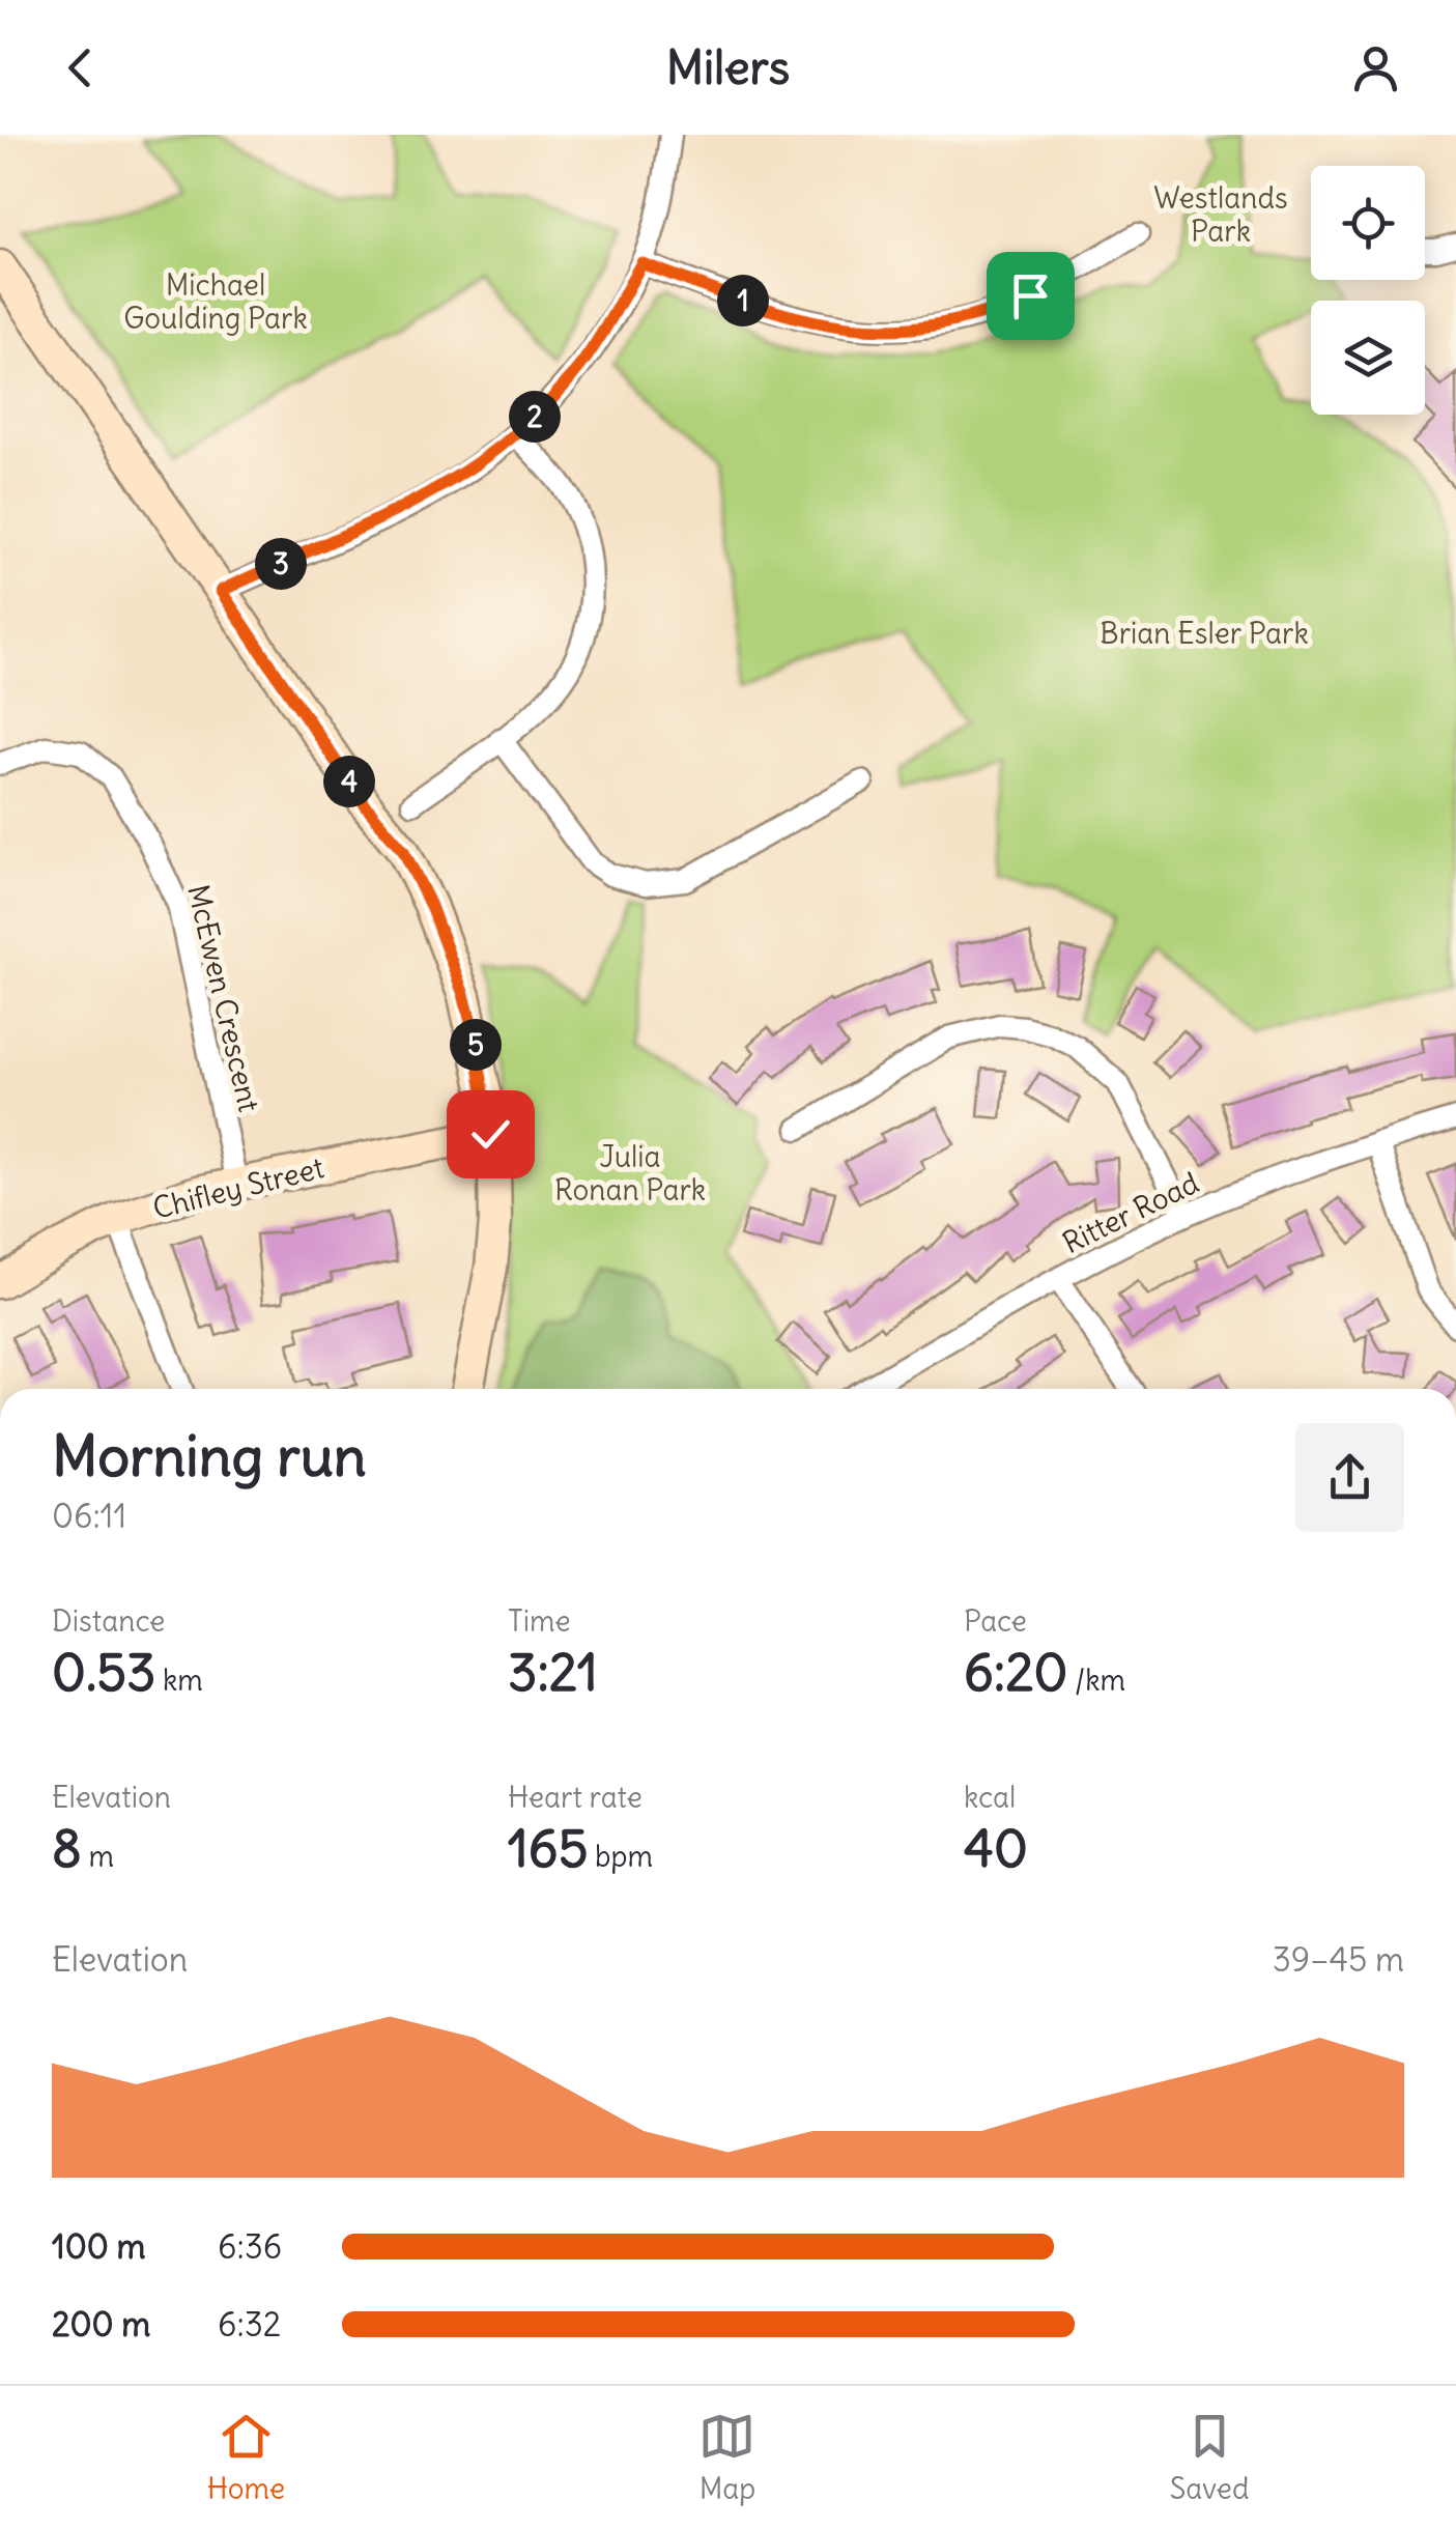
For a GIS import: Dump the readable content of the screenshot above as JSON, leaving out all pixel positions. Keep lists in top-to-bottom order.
{
  "streets": {
    "main road": ["Chifley Street"],
    "street": ["McEwen Crescent", "Ritter Road"]
  },
  "crossings": [
    ["McEwen Crescent", "Chifley Street"]
  ],
  "parks": [
    "Westlands Park",
    "Michael Goulding Park",
    "Brian Esler Park",
    "Julia Ronan Park"
  ],
  "page": {
    "header": "Milers",
    "pins": [
      "1",
      "2",
      "3",
      "4",
      "5"
    ],
    "heading": ["Morning run", "06:11"],
    "stats": [
      ["Distance", "0.53 km"],
      ["Time", "3:21"],
      ["Pace", "6:20 /km"],
      ["Elevation", "8 m"],
      ["Heart rate", "165 bpm"],
      ["kcal", "40"]
    ],
    "chart": ["Elevation", "39–45 m"],
    "list": [
      {
        "name": "100 m",
        "note": "6:36"
      },
      {
        "name": "200 m",
        "note": "6:32"
      }
    ],
    "tabs": ["Home", "Map", "Saved"]
  }
}
